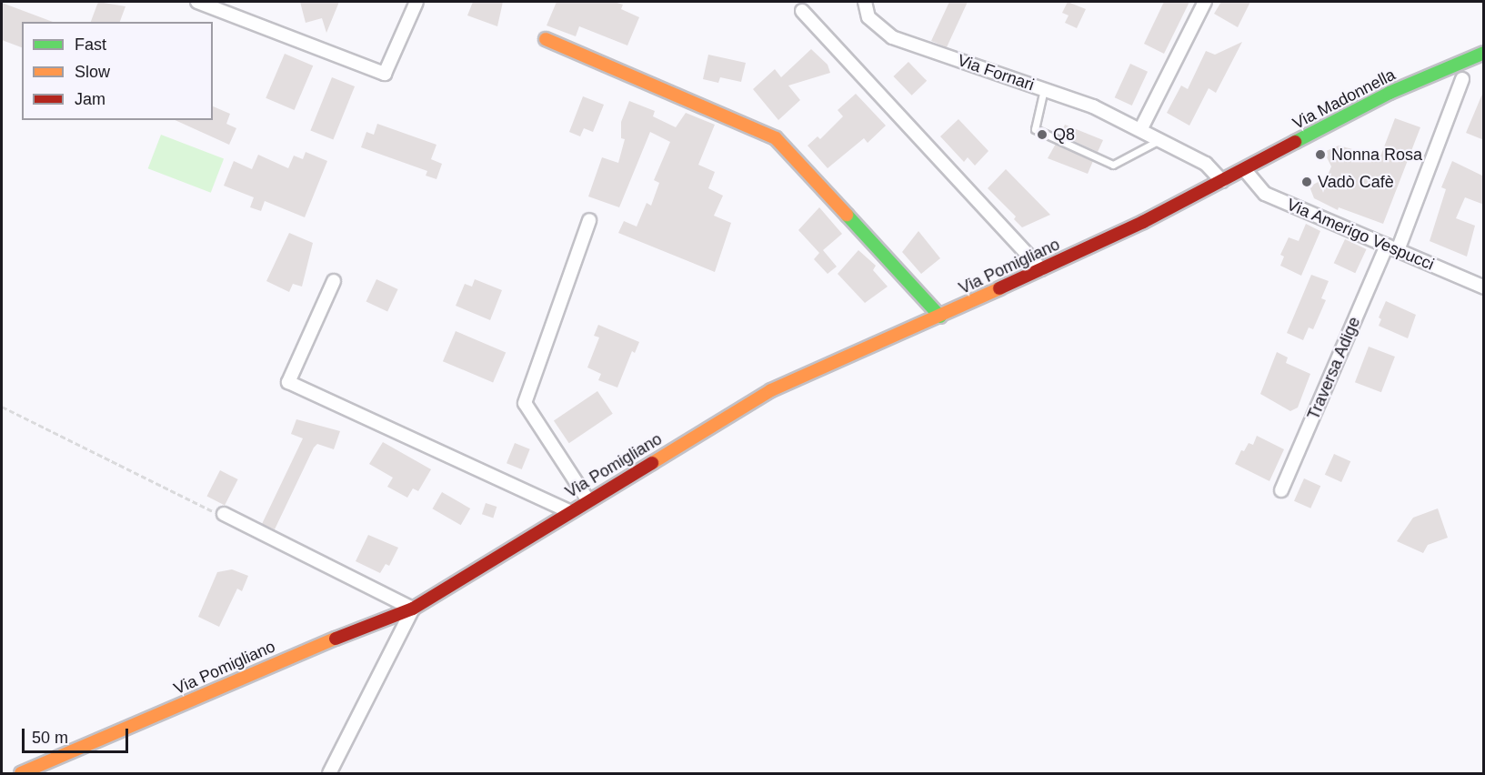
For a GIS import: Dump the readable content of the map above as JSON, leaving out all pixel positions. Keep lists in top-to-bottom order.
{
  "streets": {
    "street": [
      "Via Fornari",
      "Via Madonnella",
      "Via Amerigo Vespucci",
      "Via Pomigliano",
      "Traversa Adige"
    ]
  },
  "crossings": [
    ["Via Fornari", "Via Madonnella"],
    ["Via Fornari", "Via Pomigliano"],
    ["Via Madonnella", "Via Amerigo Vespucci"],
    ["Via Madonnella", "Via Pomigliano"],
    ["Via Amerigo Vespucci", "Traversa Adige"]
  ],
  "places": ["Q8", "Nonna Rosa", "Vadò Cafè"],
  "legend": ["Fast", "Slow", "Jam"],
  "scale_bar": "50 m"
}
